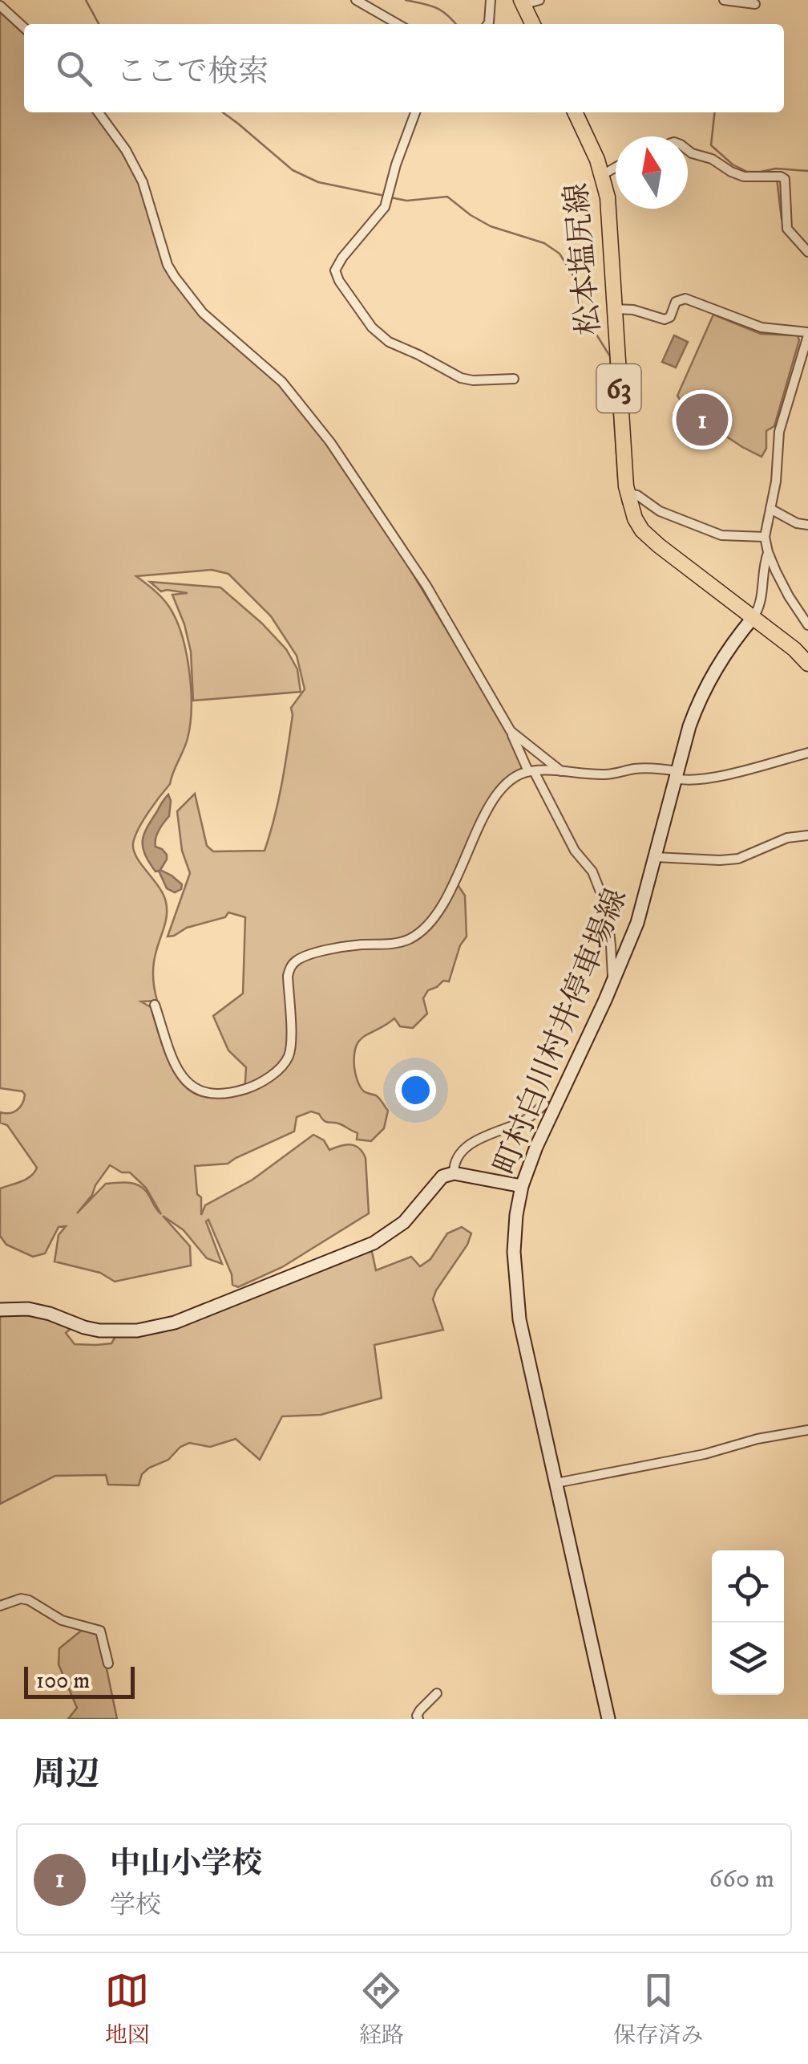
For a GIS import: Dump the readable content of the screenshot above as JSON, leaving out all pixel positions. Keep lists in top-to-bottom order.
{
  "streets": {
    "main road": ["松本塩尻線", "63", "町村白川村井停車場線"]
  },
  "crossings": [
    ["松本塩尻線", "町村白川村井停車場線"]
  ],
  "scale_bar": "100 m",
  "north": "top",
  "page": {
    "search": "ここで検索",
    "pins": "1",
    "scale": "100 m",
    "heading": "周辺",
    "list": [
      {
        "mark": "1",
        "name": "中山小学校",
        "note": "学校",
        "value": "660 m"
      }
    ],
    "nav": ["地図", "経路", "保存済み"]
  }
}
